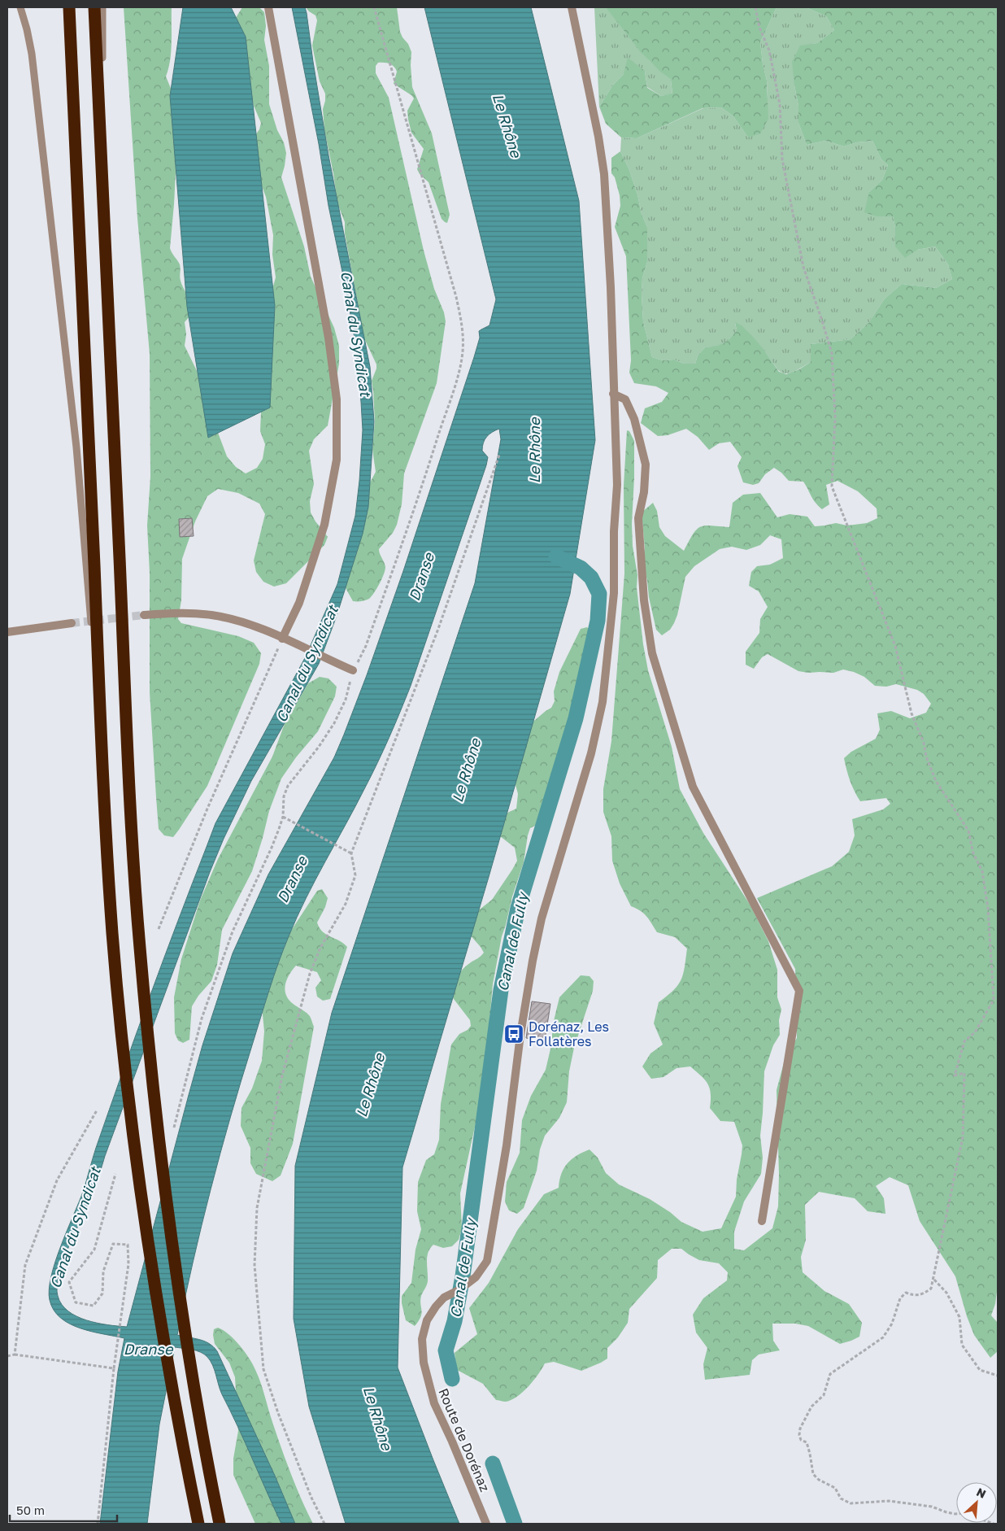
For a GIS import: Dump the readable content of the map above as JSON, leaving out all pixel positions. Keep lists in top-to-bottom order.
{
  "streets": {
    "street": ["Route de Dorénaz"]
  },
  "water": [
    "Le Rhône",
    "Canal du Syndicat",
    "Dranse",
    "Canal de Fully"
  ],
  "places": {
    "bus stop": ["Dorénaz, Les Follatères"]
  },
  "scale_bar": "50 m",
  "north": "top right"
}
